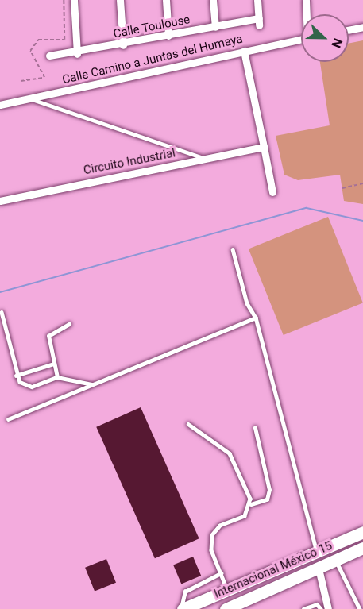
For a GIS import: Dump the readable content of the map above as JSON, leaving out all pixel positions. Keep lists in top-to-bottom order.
{
  "streets": {
    "main road": ["Internacional México 15"],
    "street": ["Calle Toulouse", "Calle Camino a Juntas del Humaya", "Circuito Industrial"]
  },
  "north": "right"
}
